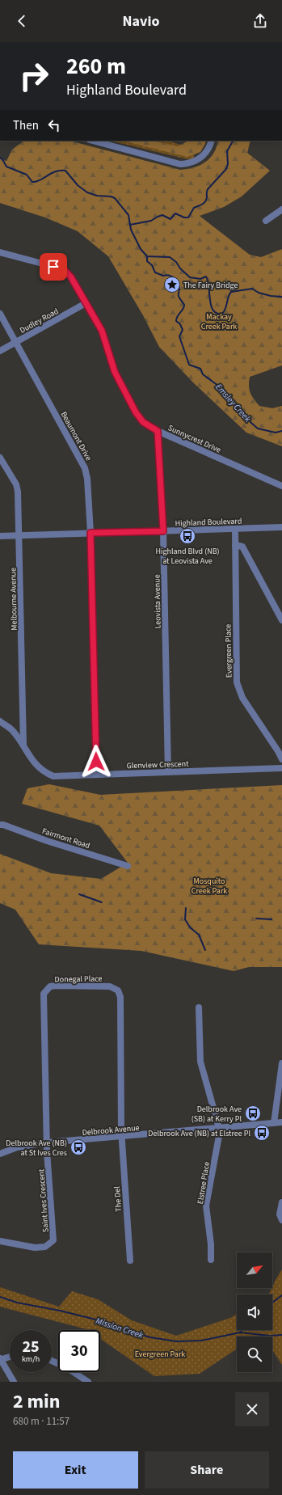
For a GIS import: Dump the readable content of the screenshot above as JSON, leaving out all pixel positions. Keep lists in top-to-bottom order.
{
  "streets": {
    "street": [
      "Dudley Road",
      "Beaumont Drive",
      "Sunnycrest Drive",
      "Highland Boulevard",
      "Melbourne Avenue",
      "Leovista Avenue",
      "Evergreen Place",
      "Glenview Crescent",
      "Fairmont Road",
      "Donegal Place",
      "Delbrook Avenue",
      "Elstree Place",
      "The Del",
      "Saint Ives Crescent"
    ]
  },
  "crossings": [
    ["Dudley Road", "Beaumont Drive"],
    ["Dudley Road", "Sunnycrest Drive"],
    ["Beaumont Drive", "Highland Boulevard"],
    ["Beaumont Drive", "Glenview Crescent"],
    ["Sunnycrest Drive", "Leovista Avenue"],
    ["Highland Boulevard", "Melbourne Avenue"],
    ["Highland Boulevard", "Leovista Avenue"],
    ["Highland Boulevard", "Evergreen Place"],
    ["Melbourne Avenue", "Glenview Crescent"],
    ["Leovista Avenue", "Glenview Crescent"],
    ["Donegal Place", "Delbrook Avenue"],
    ["Donegal Place", "The Del"],
    ["Donegal Place", "Saint Ives Crescent"],
    ["Delbrook Avenue", "Elstree Place"],
    ["Delbrook Avenue", "The Del"],
    ["Delbrook Avenue", "Saint Ives Crescent"]
  ],
  "water": ["Emsley Creek", "Mission Creek"],
  "parks": ["Mackay Creek Park", "Mosquito Creek Park", "Evergreen Park"],
  "places": {
    "place": ["The Fairy Bridge"],
    "bus stop": [
      "Highland Blvd (NB) at Leovista Ave",
      "Delbrook Ave (SB) at Kerry Pl",
      "Delbrook Ave (NB) at Elstree Pl",
      "Delbrook Ave (NB) at St Ives Cres"
    ]
  },
  "north": "top right",
  "page": {
    "header": "Navio",
    "turn": ["260 m", "Highland Boulevard"],
    "then": "Then",
    "speed": "25 km/h",
    "limit": "30",
    "heading": ["2 min", "680 m · 11:57"],
    "buttons": ["Exit", "Share"]
  }
}
